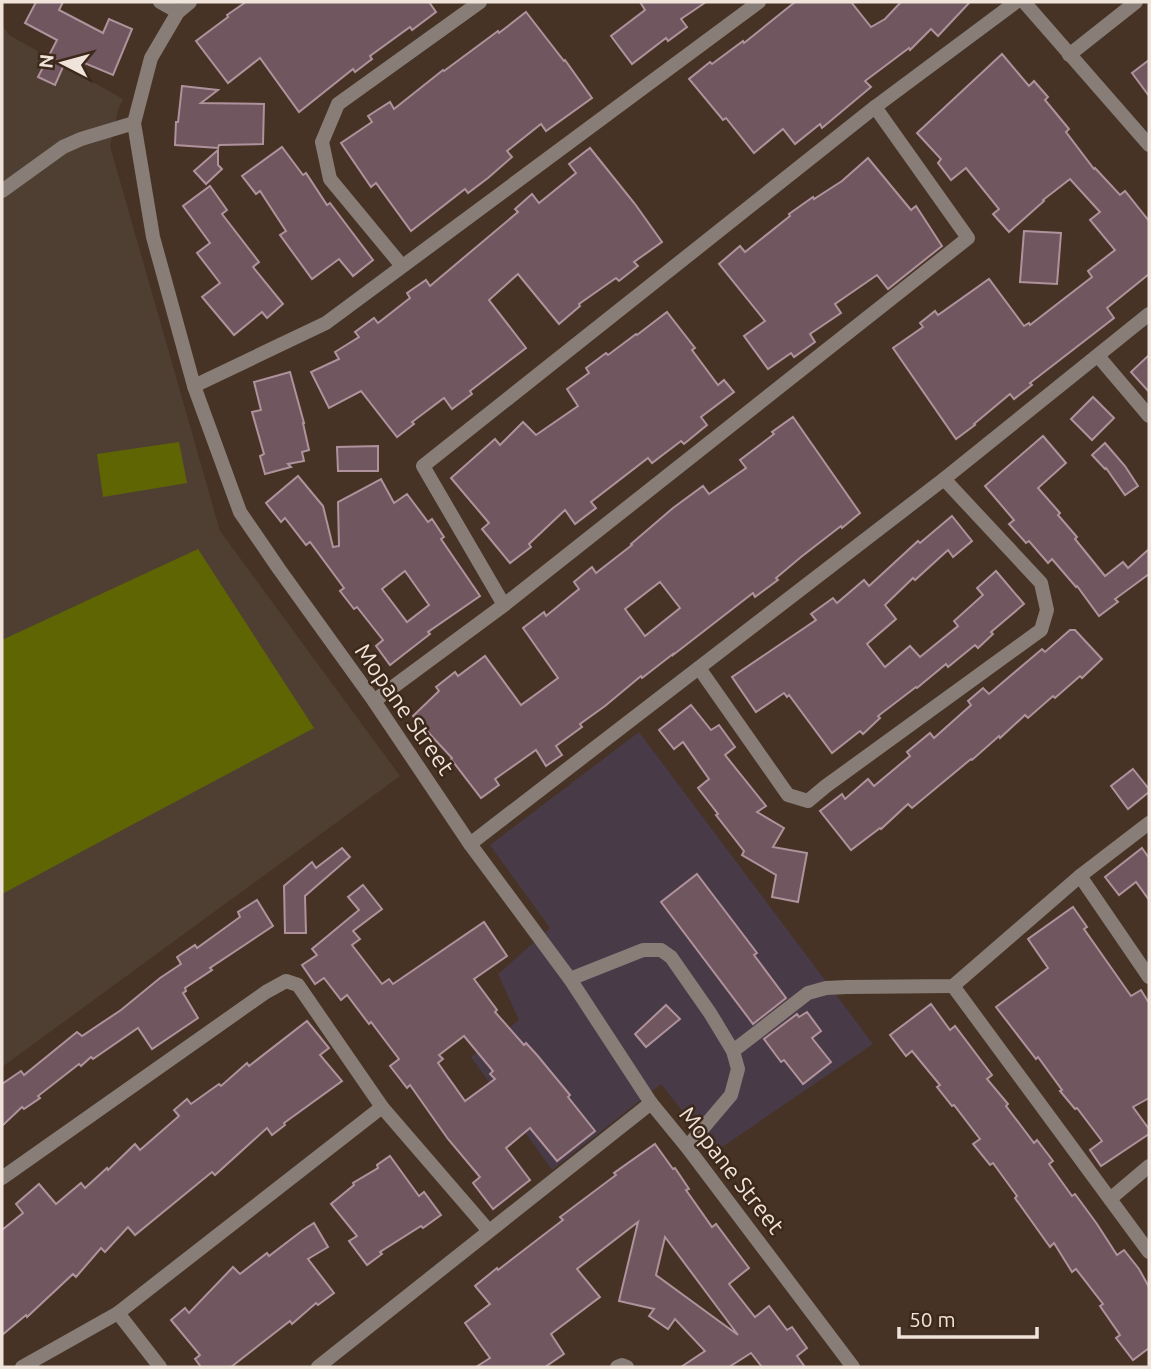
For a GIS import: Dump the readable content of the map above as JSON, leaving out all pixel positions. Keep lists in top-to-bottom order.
{
  "streets": {
    "street": ["Mopane Street"]
  },
  "scale_bar": "50 m",
  "north": "left"
}
